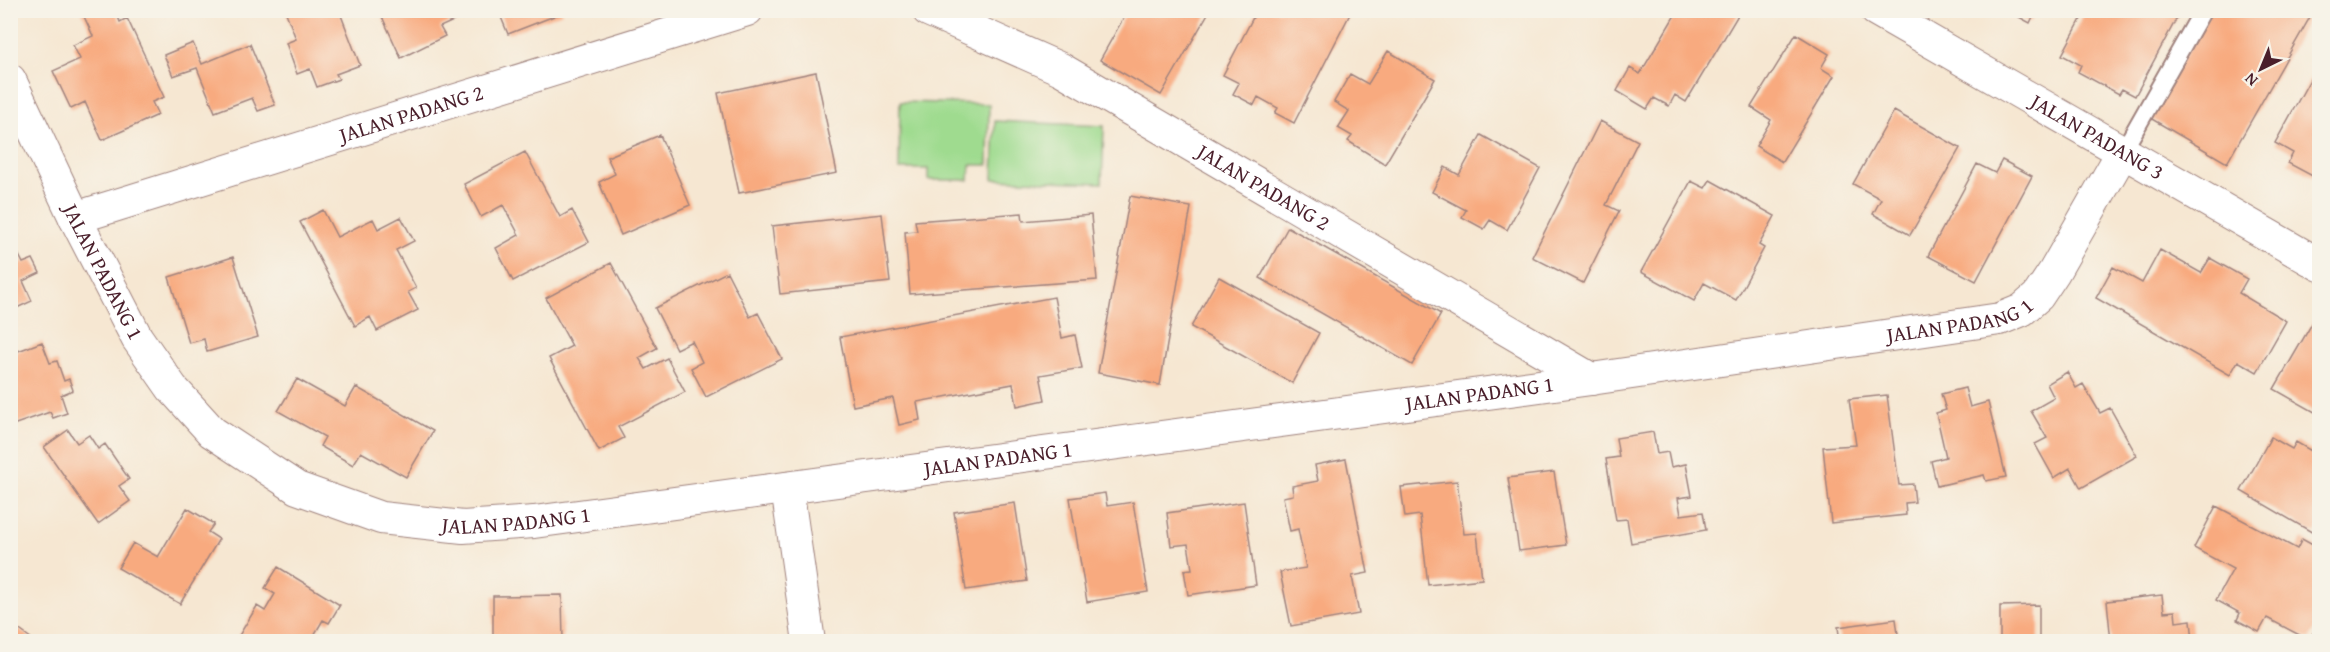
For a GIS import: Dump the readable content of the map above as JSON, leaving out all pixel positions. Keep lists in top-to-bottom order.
{
  "streets": {
    "street": ["JALAN PADANG 2", "JALAN PADANG 3", "JALAN PADANG 1"]
  },
  "crossings": [
    ["JALAN PADANG 2", "JALAN PADANG 1"],
    ["JALAN PADANG 3", "JALAN PADANG 1"]
  ],
  "north": "bottom left"
}
